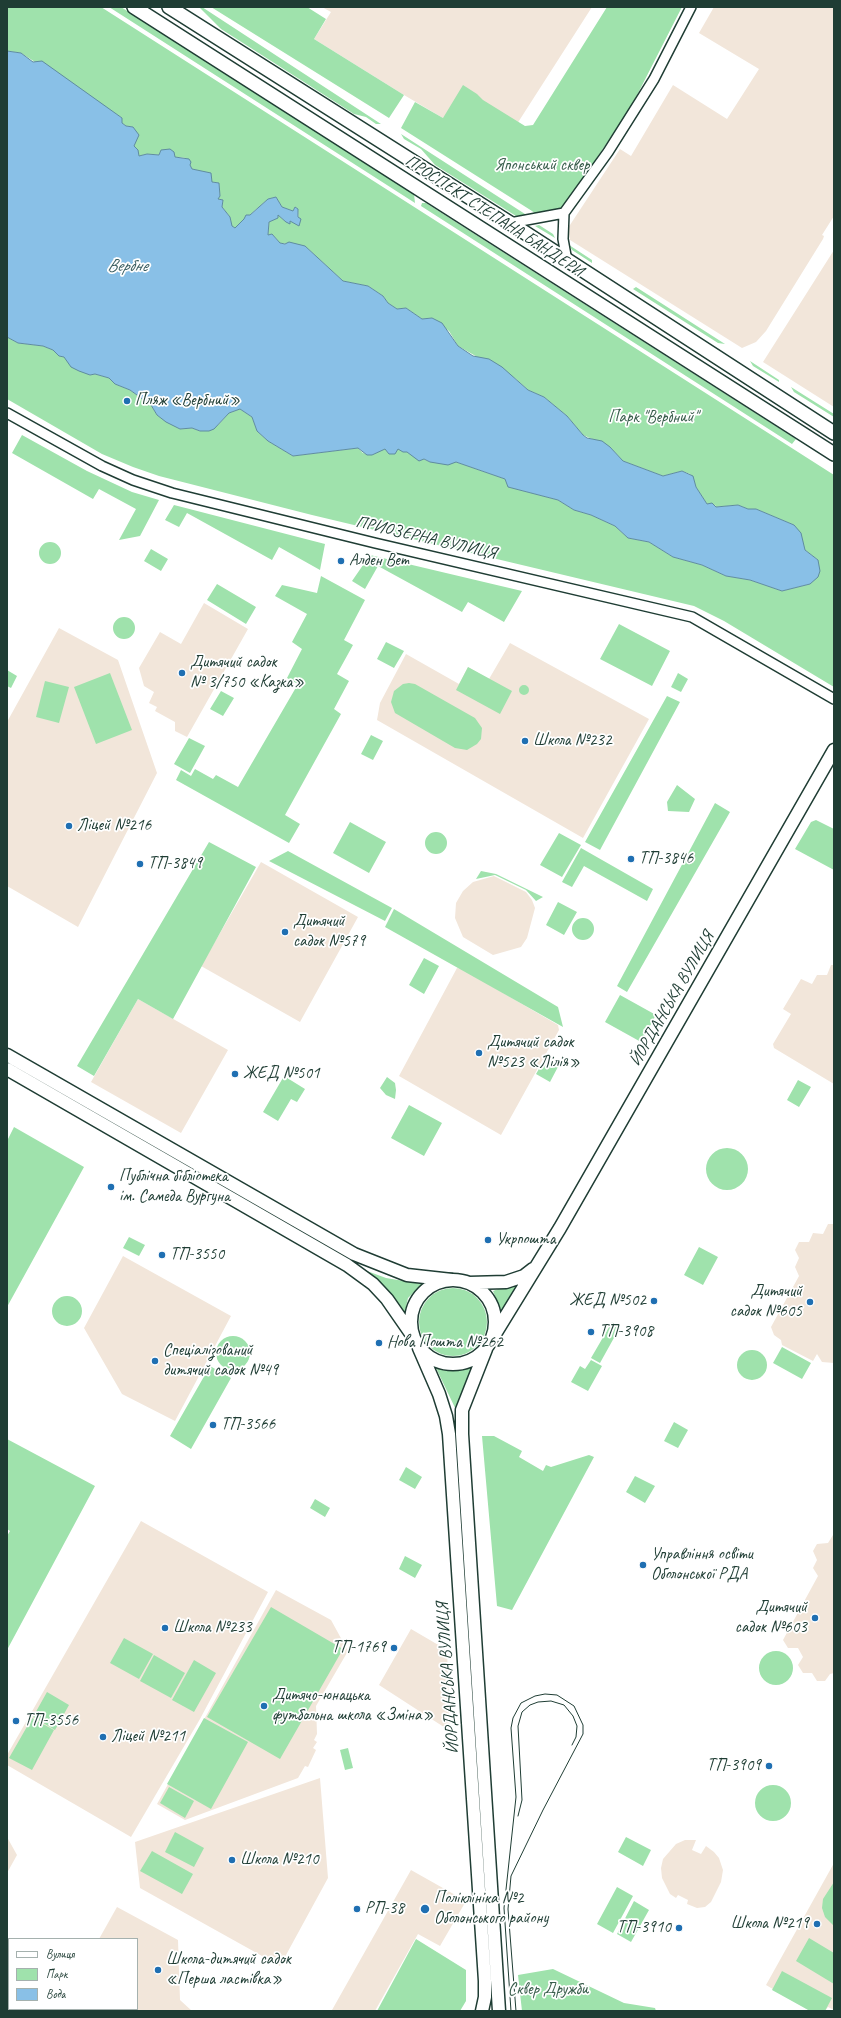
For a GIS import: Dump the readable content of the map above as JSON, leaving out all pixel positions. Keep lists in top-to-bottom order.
{
  "streets": {
    "main road": ["ПРОСПЕКТ СТЕПАНА БАНДЕРИ", "ЙОРДАНСЬКА ВУЛИЦЯ"],
    "street": ["ПРИОЗЕРНА ВУЛИЦЯ"]
  },
  "water": ["Вербне"],
  "parks": ["Японський сквер", "Парк \"Вербний\"", "Сквер Дружби"],
  "places": [
    "Пляж «Вербний»",
    "Алден Вет",
    "Дитячий садок № 3/750 «Казка»",
    "Школа №232",
    "Ліцей №216",
    "ТП-3846",
    "ТП-3849",
    "Дитячий садок №579",
    "Дитячий садок №523 «Лілія»",
    "ЖЕД №501",
    "Публічна бібліотека ім. Самеда Вургуна",
    "Укрпошта",
    "ТП-3550",
    "ЖЕД №502",
    "Дитячий садок №605",
    "ТП-3908",
    "Нова Пошта №262",
    "Спеціалізований дитячий садок №49",
    "ТП-3566",
    "Управління освіти Оболонської РДА",
    "Дитячий садок №603",
    "Школа №233",
    "ТП-1769",
    "Дитячо-юнацька футбольна школа «Зміна»",
    "ТП-3556",
    "Ліцей №211",
    "ТП-3909",
    "Школа №210",
    "РП-38",
    "Поліклініка №2 Оболонського району",
    "Школа №219",
    "ТП-3910",
    "Школа-дитячий садок «Перша ластівка»"
  ],
  "legend": ["Вулиця", "Парк", "Вода"]
}
